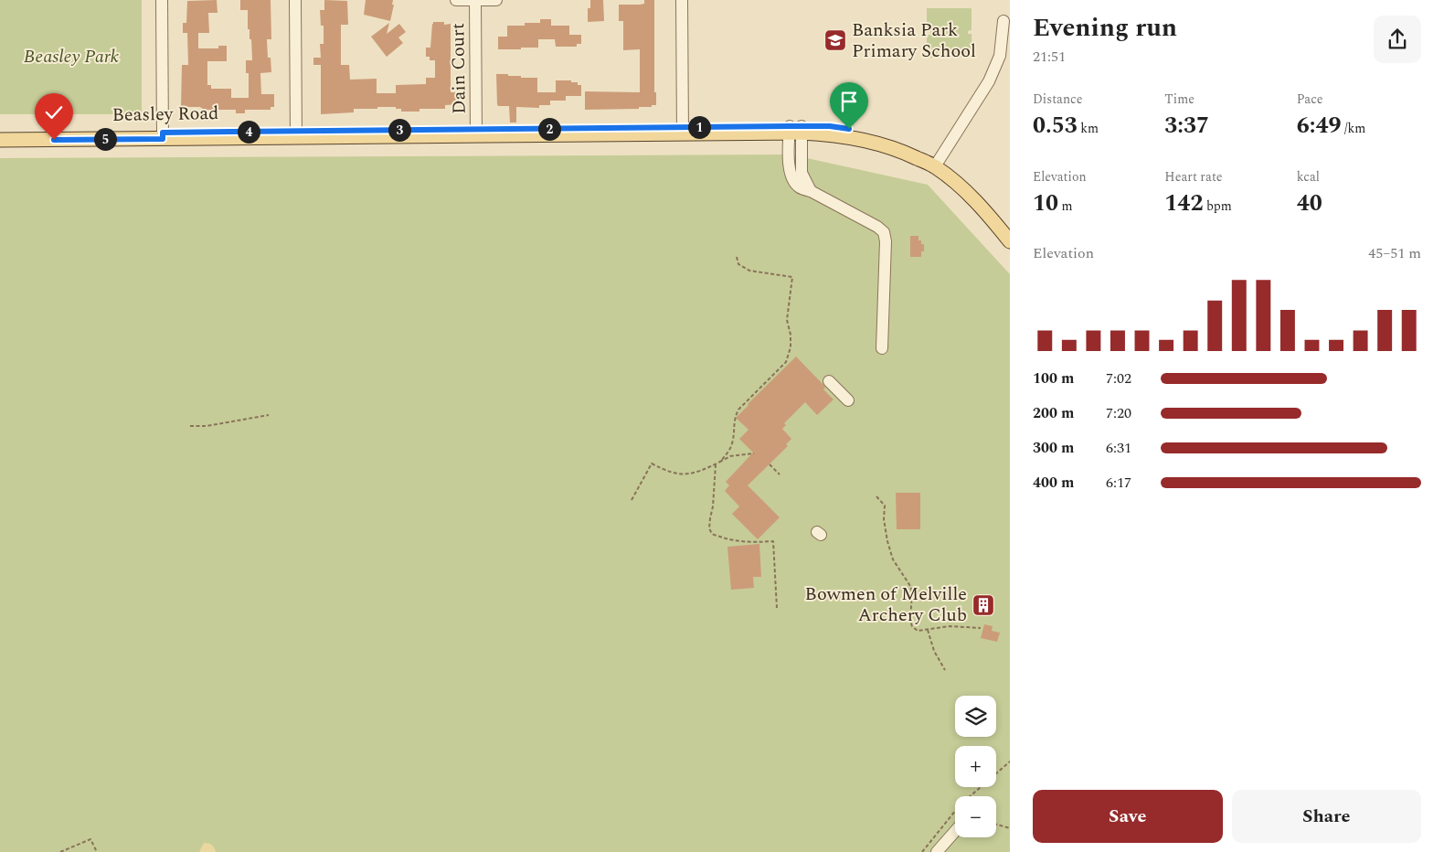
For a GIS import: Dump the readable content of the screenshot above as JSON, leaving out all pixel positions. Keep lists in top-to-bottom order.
{
  "streets": {
    "main road": ["Beasley Road"],
    "street": ["Dain Court"]
  },
  "crossings": [
    ["Dain Court", "Beasley Road"]
  ],
  "parks": ["Beasley Park"],
  "places": {
    "school or university": ["Banksia Park Primary School"],
    "building": ["Bowmen of Melville Archery Club"]
  },
  "page": {
    "heading": ["Evening run", "21:51"],
    "stats": [
      ["Distance", "0.53 km"],
      ["Time", "3:37"],
      ["Pace", "6:49 /km"],
      ["Elevation", "10 m"],
      ["Heart rate", "142 bpm"],
      ["kcal", "40"]
    ],
    "pins": [
      "1",
      "2",
      "3",
      "4",
      "5"
    ],
    "chart": ["Elevation", "45–51 m"],
    "list": [
      {
        "name": "100 m",
        "note": "7:02"
      },
      {
        "name": "200 m",
        "note": "7:20"
      },
      {
        "name": "300 m",
        "note": "6:31"
      },
      {
        "name": "400 m",
        "note": "6:17"
      }
    ],
    "map_buttons": ["+", "−"],
    "buttons": ["Save", "Share"]
  }
}
